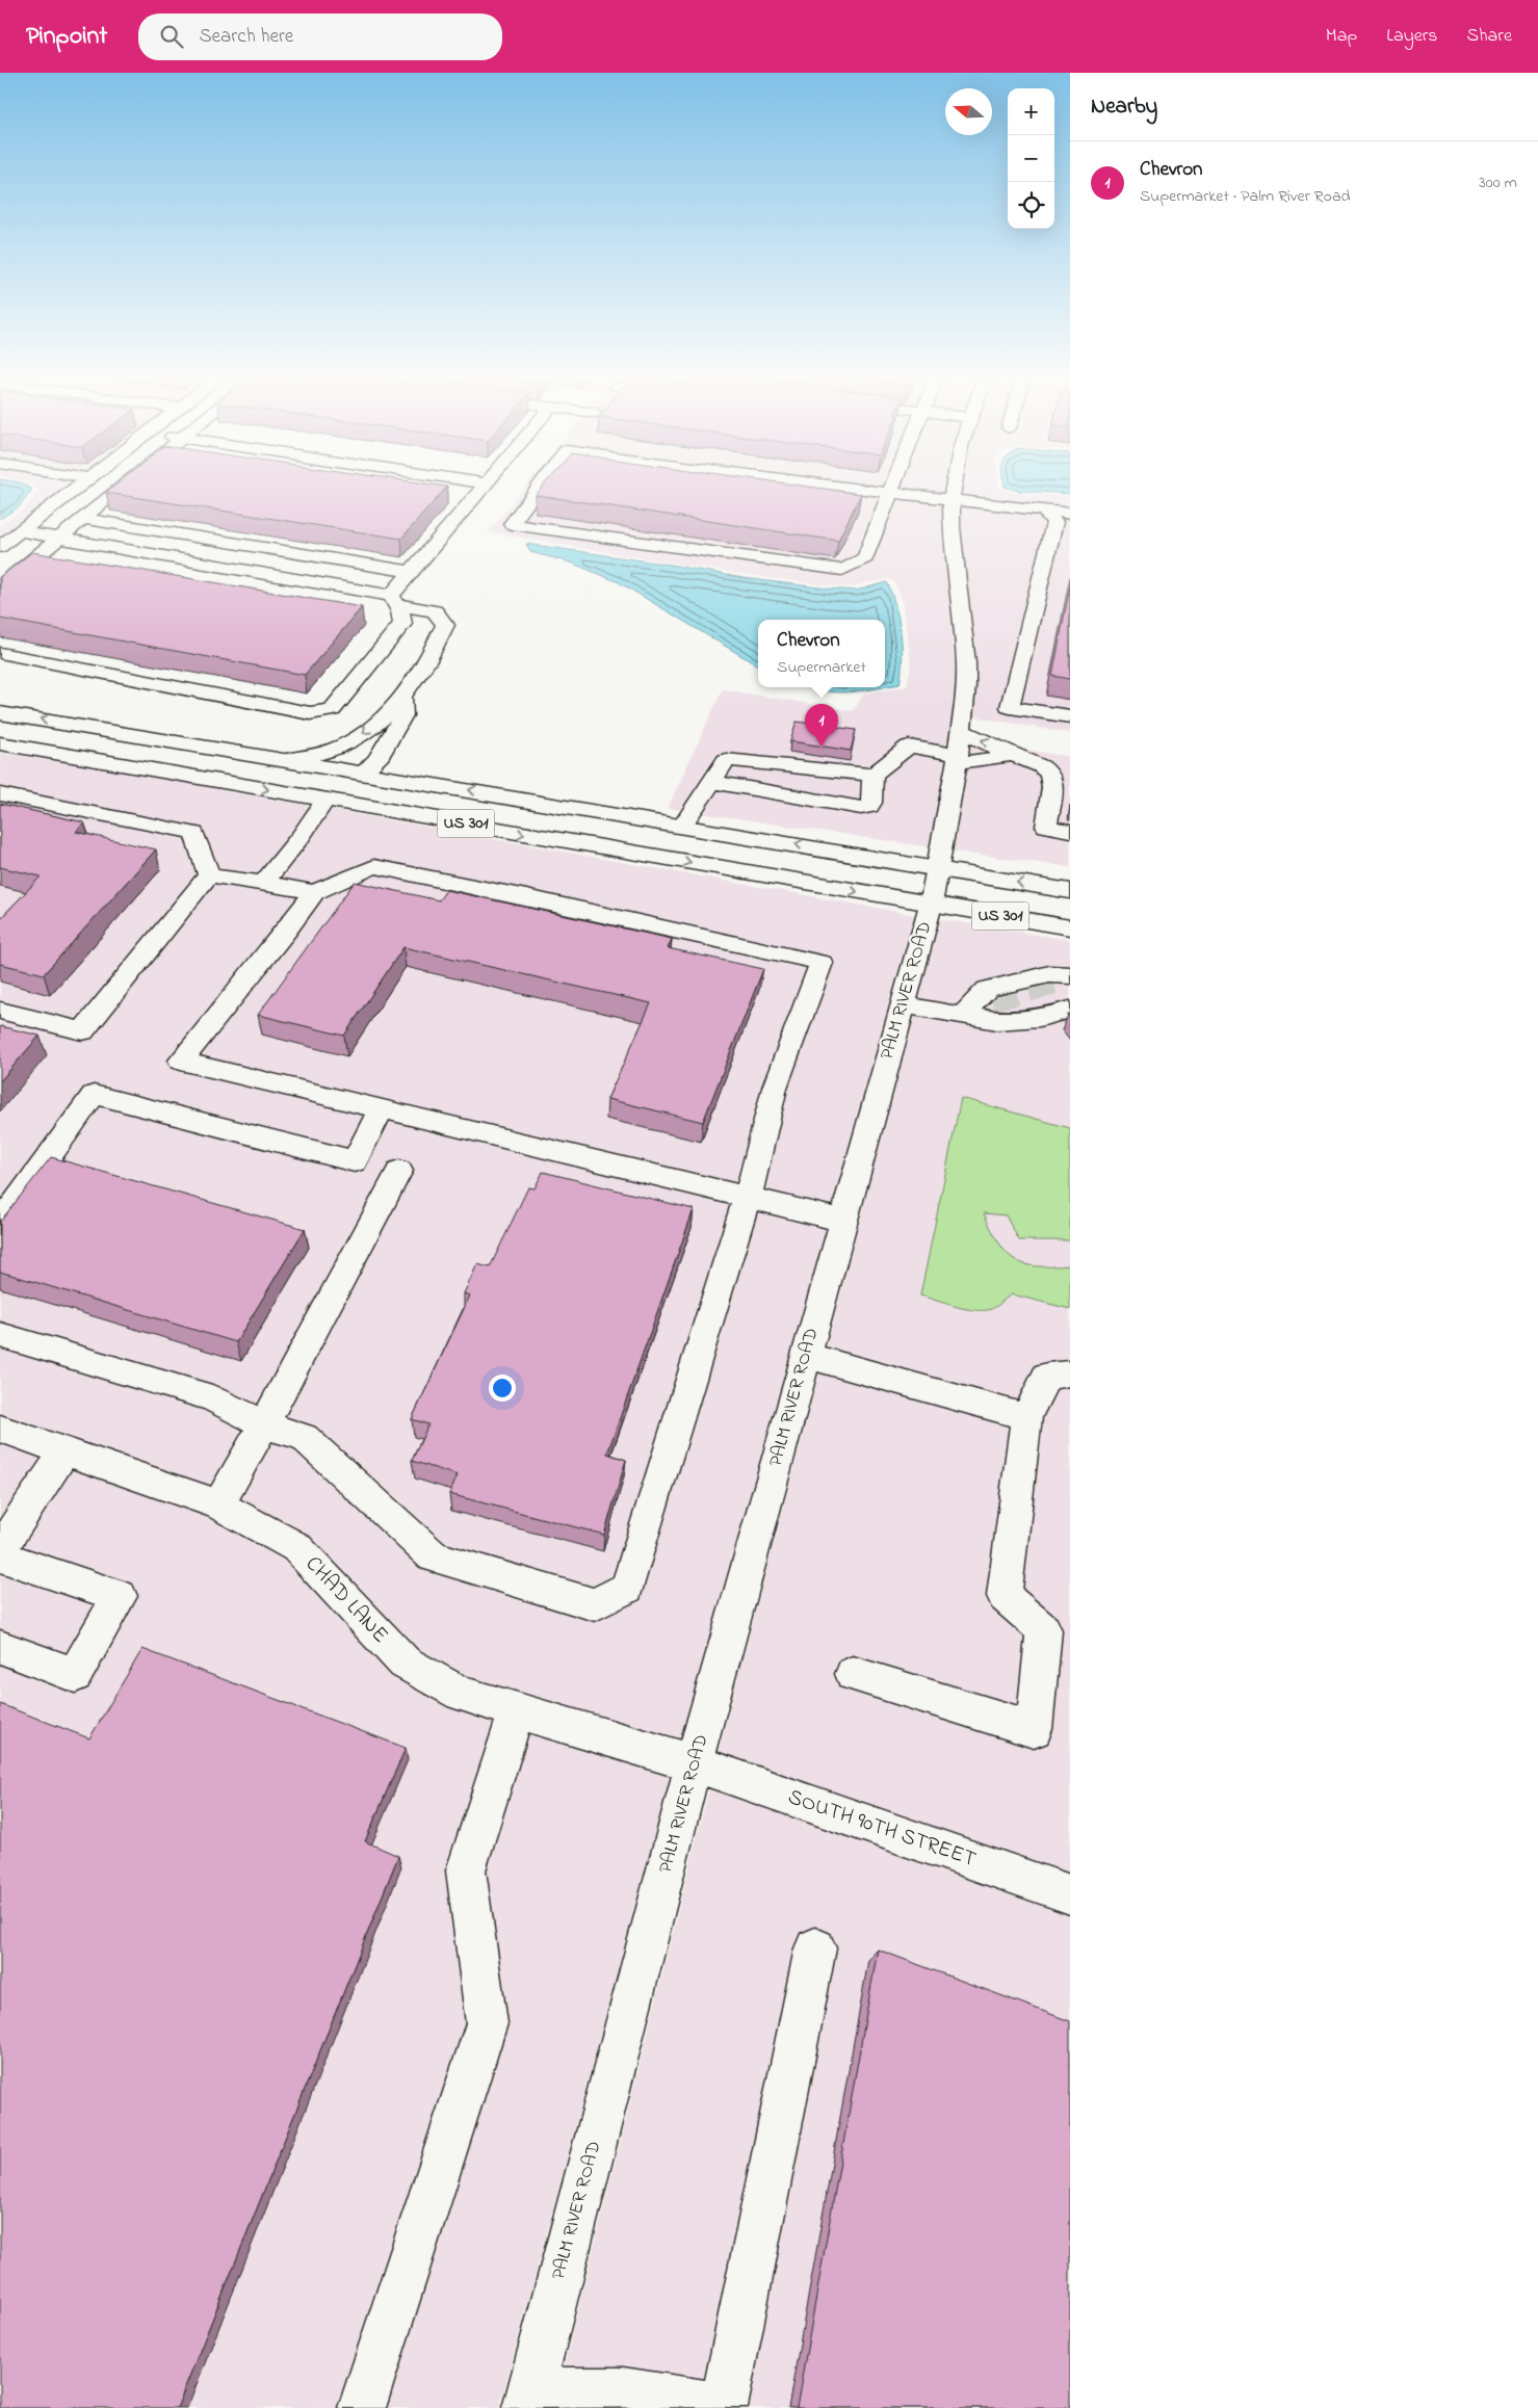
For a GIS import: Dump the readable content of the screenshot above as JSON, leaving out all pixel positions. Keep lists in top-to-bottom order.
{
  "streets": {
    "street": [
      "US 301",
      "PALM RIVER ROAD",
      "CHAD LANE",
      "SOUTH 90TH STREET"
    ]
  },
  "crossings": [
    ["US 301", "PALM RIVER ROAD"],
    ["PALM RIVER ROAD", "CHAD LANE"],
    ["PALM RIVER ROAD", "SOUTH 90TH STREET"],
    ["CHAD LANE", "SOUTH 90TH STREET"]
  ],
  "north": "left",
  "page": {
    "header": "Pinpoint",
    "search": "Search here",
    "nav": ["Map", "Layers", "Share"],
    "heading": "Nearby",
    "map_buttons": ["+", "−"],
    "list": [
      {
        "mark": "1",
        "name": "Chevron",
        "note": "Supermarket · Palm River Road",
        "value": "300 m"
      }
    ],
    "popup": ["Chevron", "Supermarket"],
    "pins": "1"
  }
}
